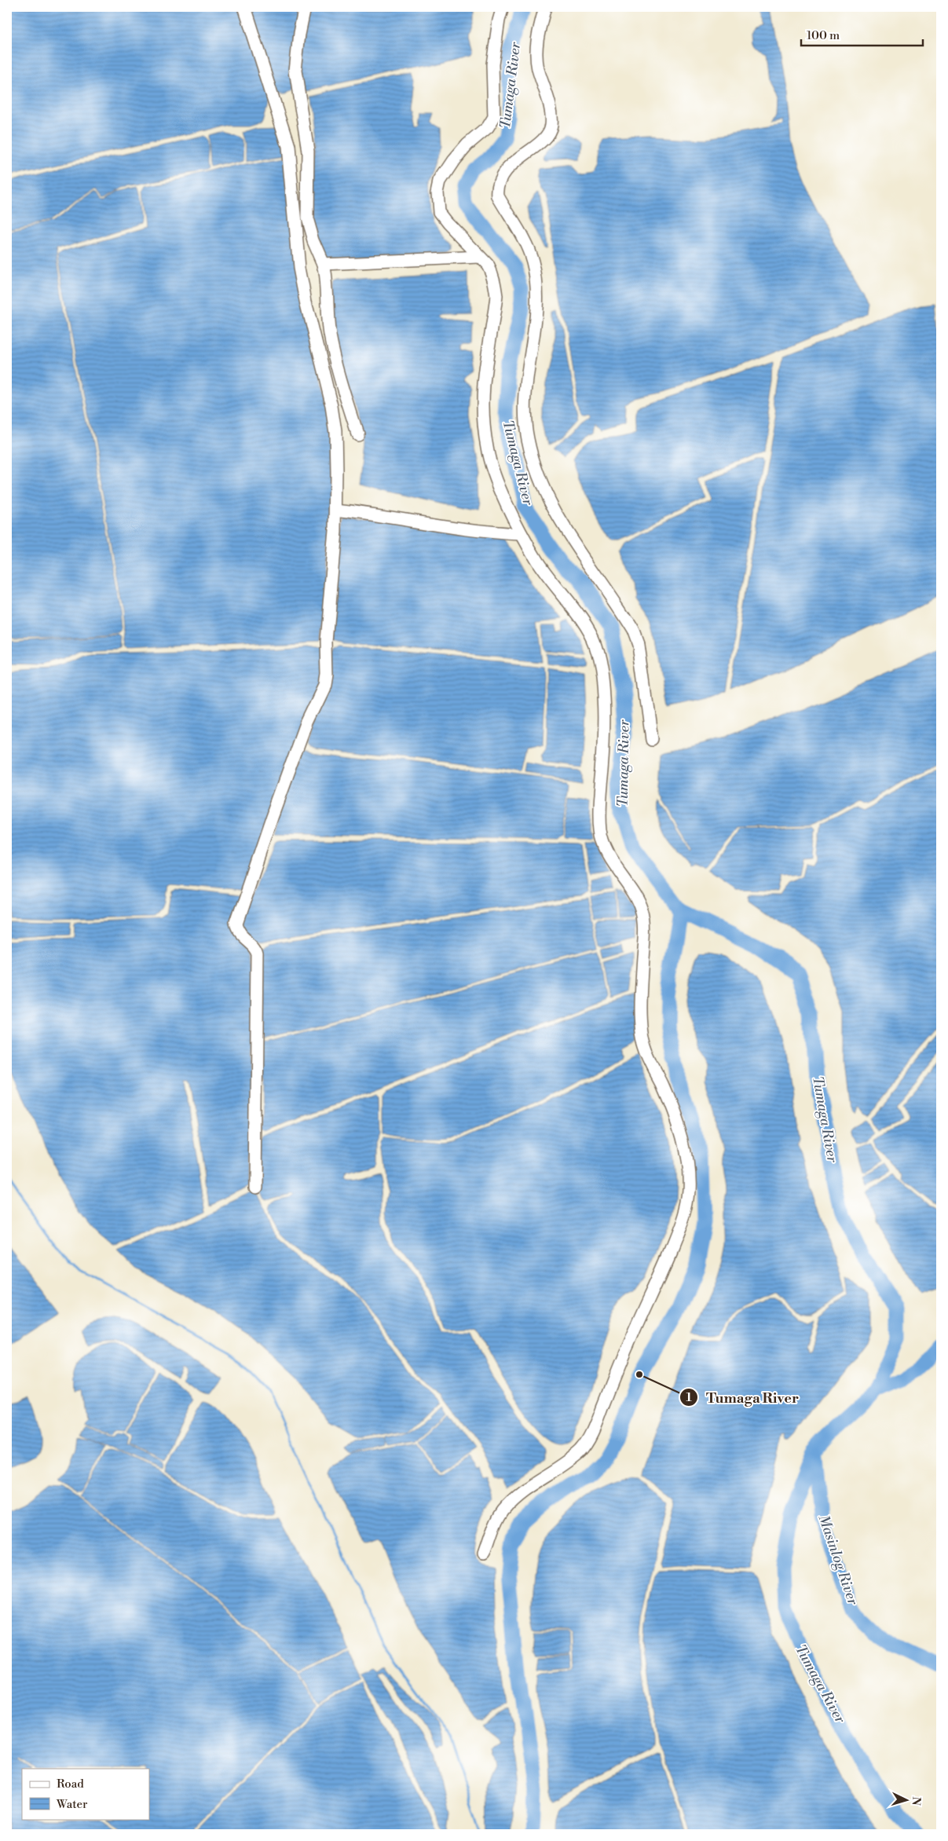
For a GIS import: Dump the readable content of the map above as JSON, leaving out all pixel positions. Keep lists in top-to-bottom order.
{
  "water": ["Tumaga River", "Masinlog River"],
  "places": ["Tumaga River"],
  "legend": ["Road", "Water"],
  "scale_bar": "100 m",
  "north": "right"
}
